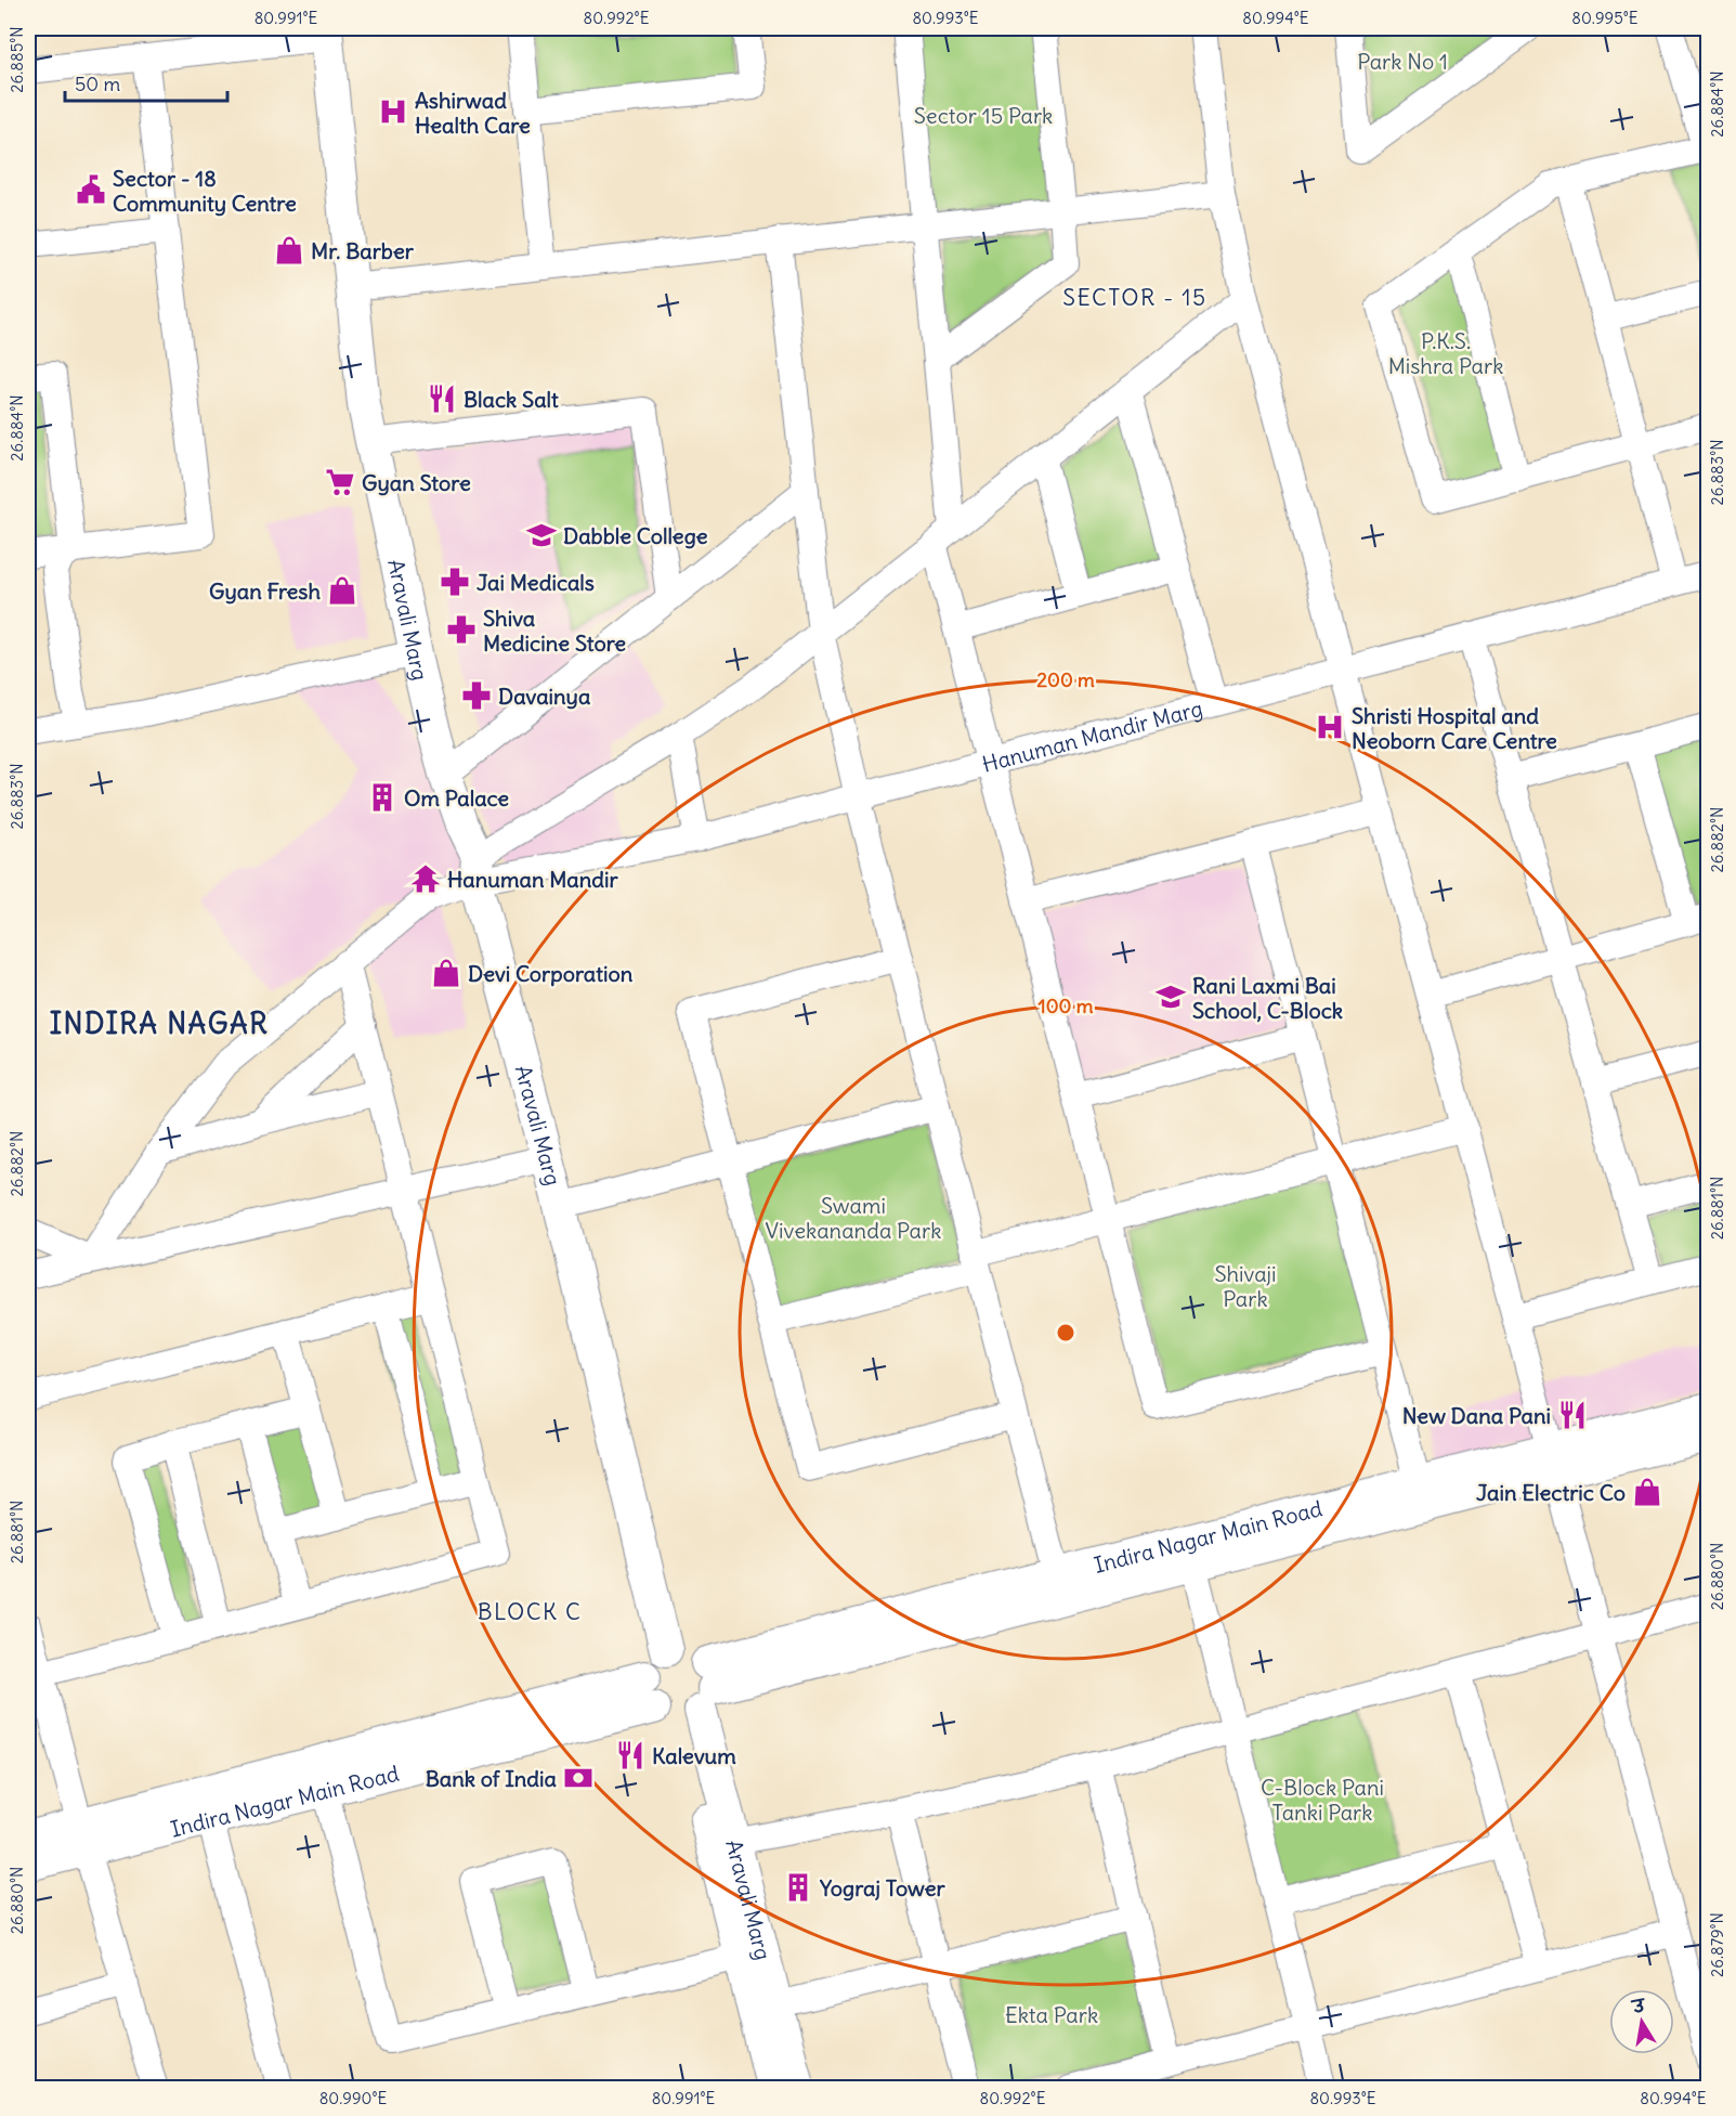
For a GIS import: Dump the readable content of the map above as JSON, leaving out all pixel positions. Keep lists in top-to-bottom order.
{
  "streets": {
    "street": ["Aravali Marg", "Hanuman Mandir Marg", "Indira Nagar Main Road"]
  },
  "crossings": [
    ["Aravali Marg", "Hanuman Mandir Marg"],
    ["Aravali Marg", "Indira Nagar Main Road"]
  ],
  "districts": ["SECTOR - 15", "INDIRA NAGAR", "BLOCK C"],
  "parks": [
    "Park No 1",
    "Sector 15 Park",
    "P.K.S. Mishra Park",
    "Swami Vivekananda Park",
    "Shivaji Park",
    "C-Block Pani Tanki Park",
    "Ekta Park"
  ],
  "places": {
    "hospital": ["Ashirwad Health Care", "Shristi Hospital and Neoborn Care Centre"],
    "public building": ["Sector - 18 Community Centre"],
    "shop": [
      "Mr. Barber",
      "Gyan Fresh",
      "Devi Corporation",
      "Jain Electric Co"
    ],
    "restaurant": ["Black Salt", "New Dana Pani", "Kalevum"],
    "supermarket": ["Gyan Store"],
    "school or university": ["Dabble College", "Rani Laxmi Bai School, C-Block"],
    "pharmacy": ["Jai Medicals", "Shiva Medicine Store", "Davainya"],
    "building": ["Om Palace", "Yograj Tower"],
    "temple": ["Hanuman Mandir"],
    "bank": ["Bank of India"]
  },
  "scale_bar": "50 m",
  "north": "top",
  "coordinates": [
    "80.991°E",
    "80.992°E",
    "80.993°E",
    "80.994°E",
    "80.995°E",
    "26.885°N",
    "26.884°N",
    "26.883°N",
    "26.882°N",
    "26.881°N",
    "26.880°N",
    "26.879°N",
    "80.990°E"
  ],
  "rings": ["200 m", "100 m"]
}
